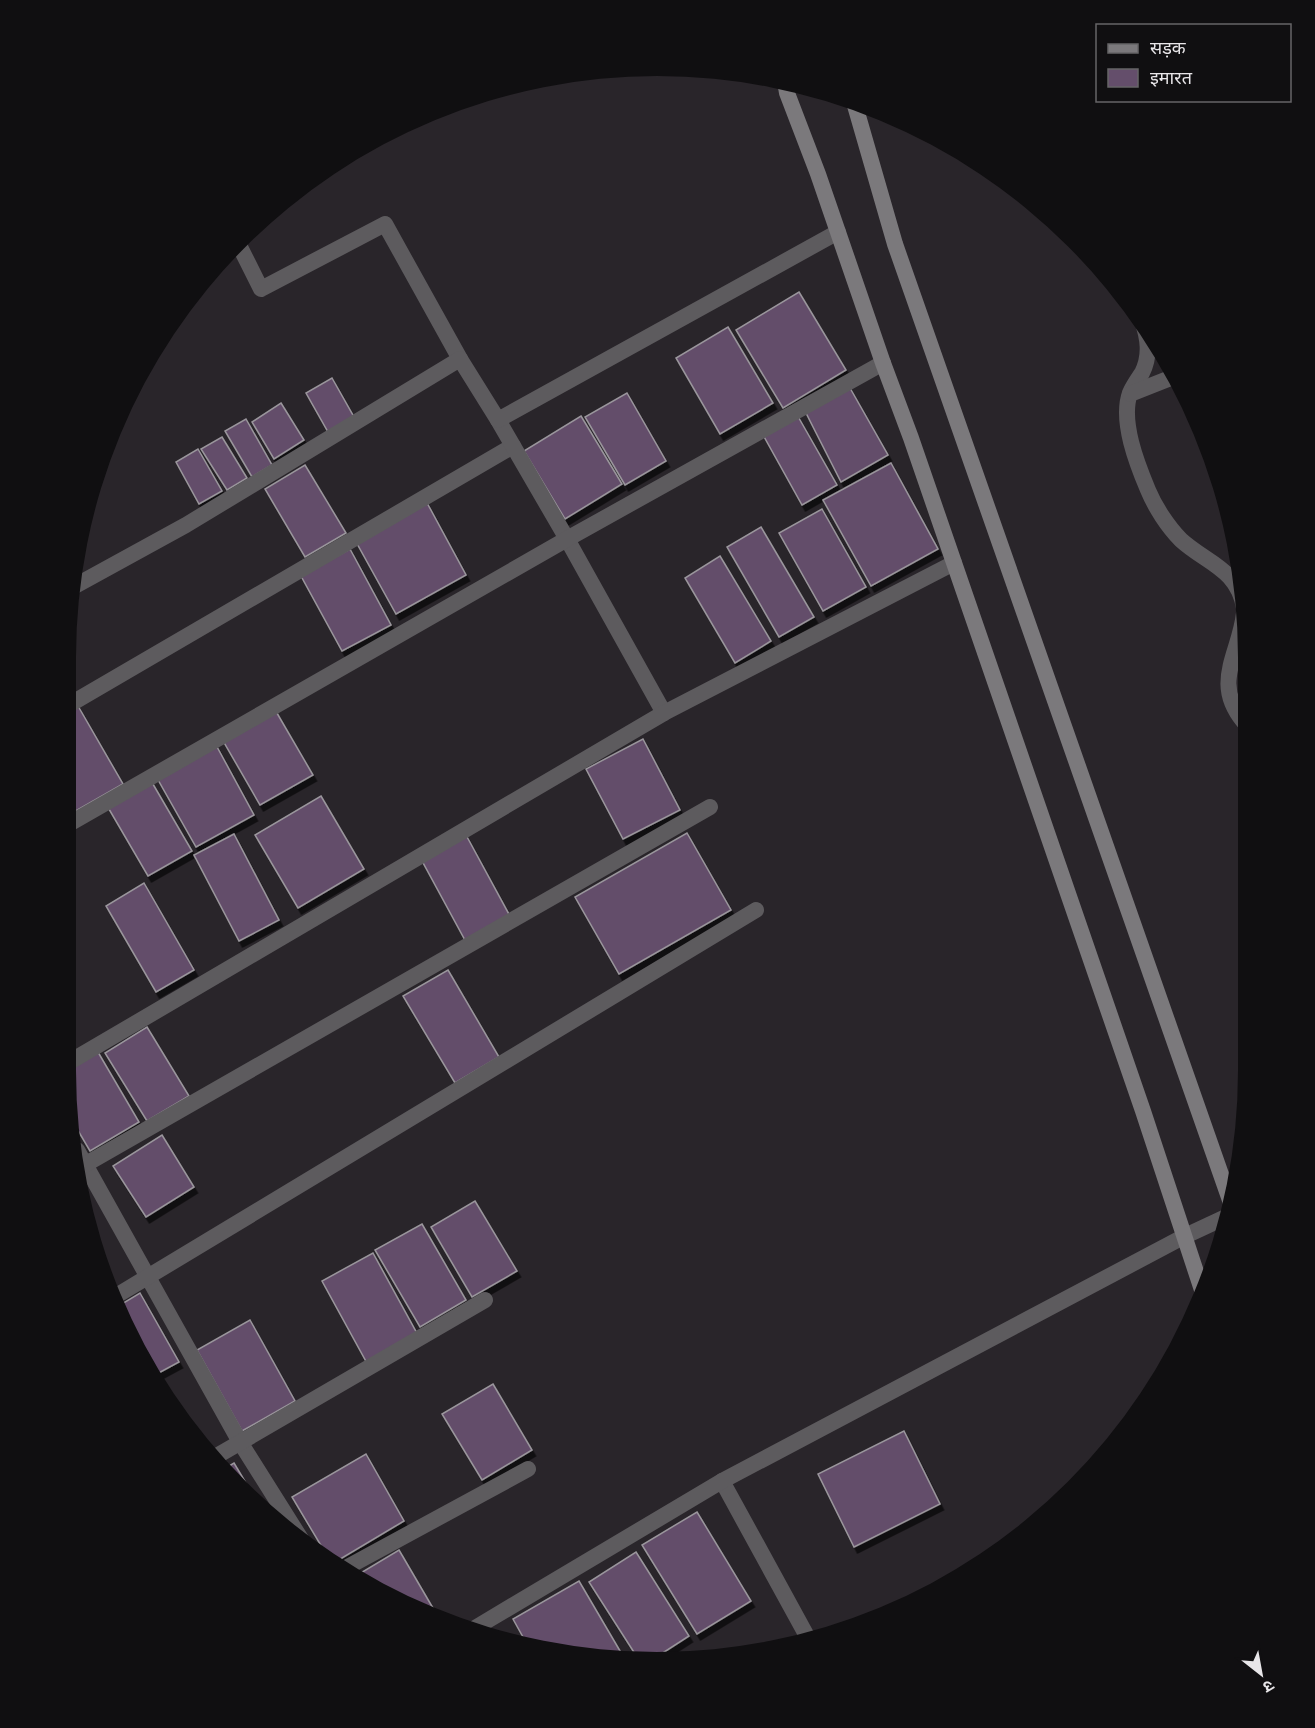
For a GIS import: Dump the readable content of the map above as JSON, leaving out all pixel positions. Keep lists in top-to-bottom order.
{
  "legend": ["सड़क", "इमारत"],
  "north": "bottom right"
}
